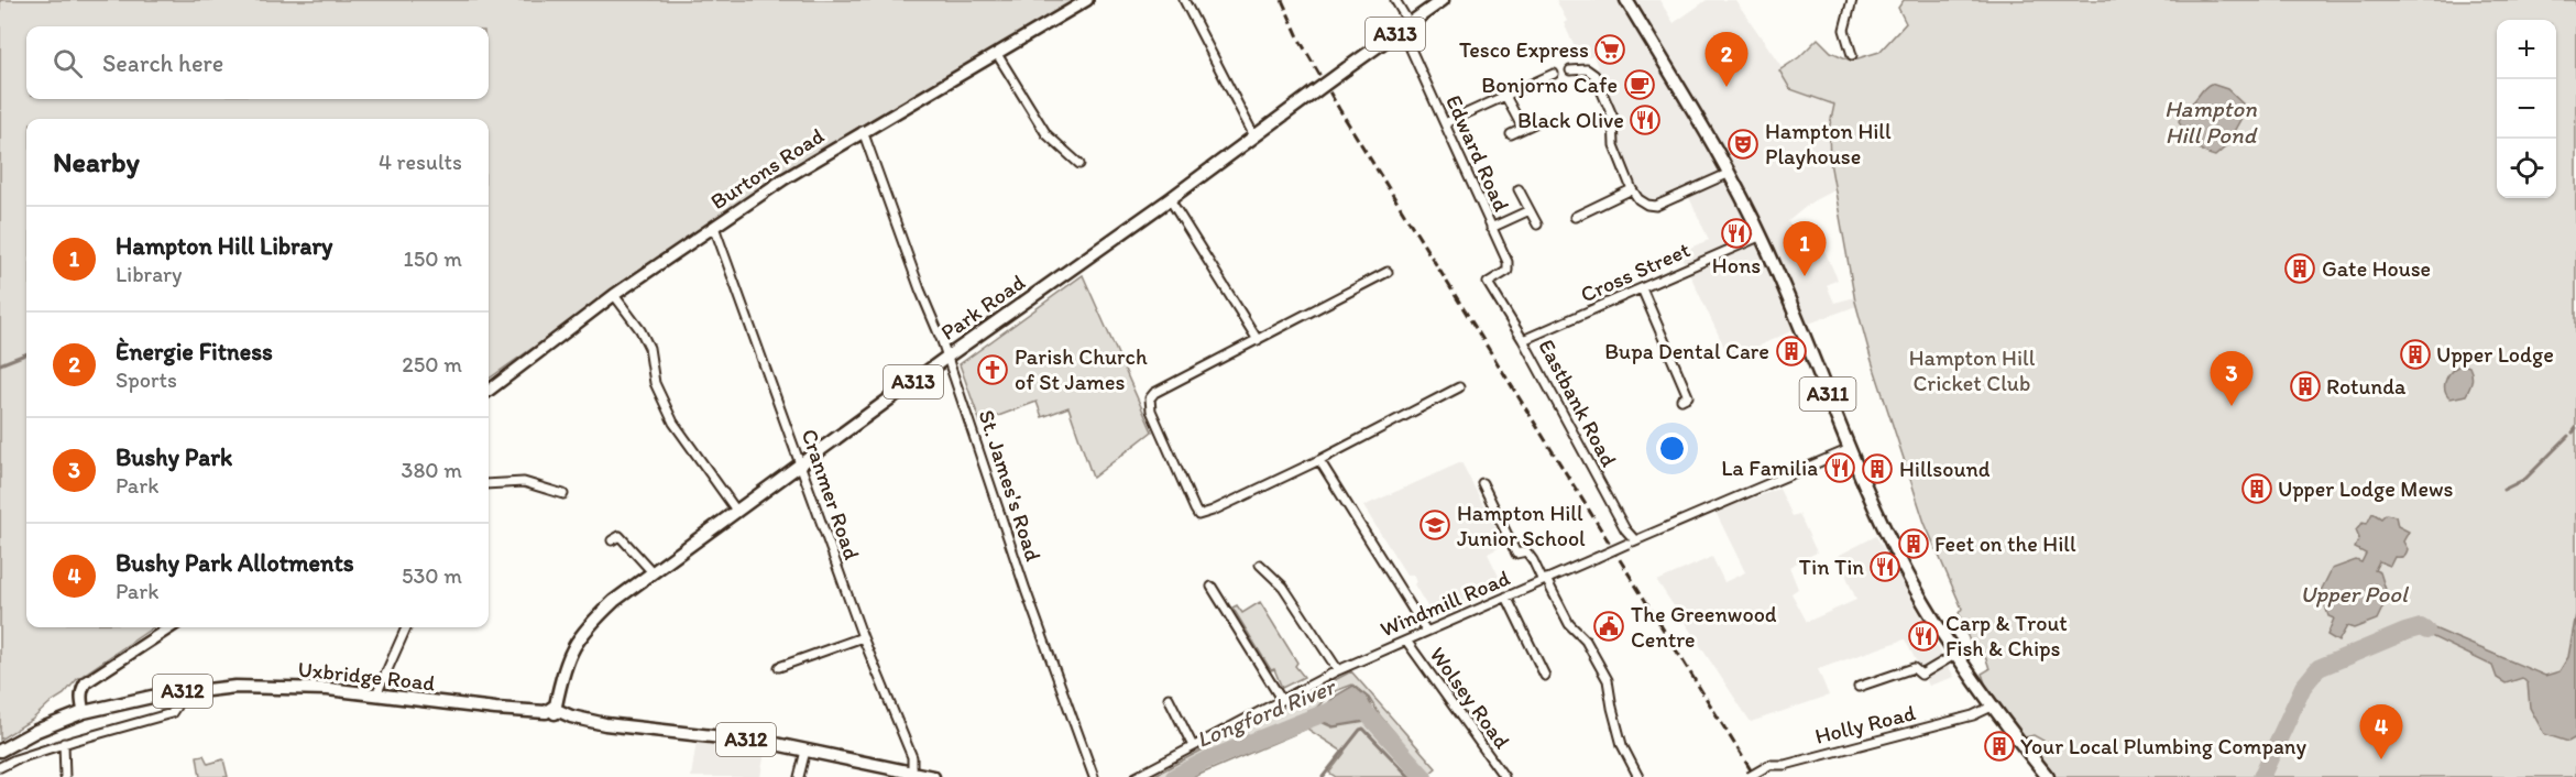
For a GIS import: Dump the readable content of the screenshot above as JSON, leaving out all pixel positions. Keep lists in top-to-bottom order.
{
  "streets": {
    "main road": [
      "A313",
      "Park Road",
      "A311",
      "Uxbridge Road",
      "A312"
    ],
    "street": [
      "Edward Road",
      "Burtons Road",
      "Cross Street",
      "Eastbank Road",
      "St. James's Road",
      "Cranmer Road",
      "Windmill Road",
      "Wolsey Road",
      "Holly Road"
    ]
  },
  "crossings": [
    ["Edward Road", "Park Road"],
    ["Edward Road", "Eastbank Road"],
    ["Burtons Road", "St. James's Road"],
    ["Burtons Road", "Cranmer Road"],
    ["Cross Street", "A311"],
    ["Cross Street", "Eastbank Road"],
    ["Park Road", "St. James's Road"],
    ["Park Road", "Cranmer Road"],
    ["Park Road", "Uxbridge Road"],
    ["A311", "Windmill Road"],
    ["A311", "Holly Road"],
    ["Eastbank Road", "Windmill Road"],
    ["Cranmer Road", "Uxbridge Road"],
    ["Windmill Road", "Wolsey Road"]
  ],
  "water": ["Hampton Hill Pond", "Upper Pool", "Longford River"],
  "parks": ["Hampton Hill Cricket Club"],
  "places": {
    "supermarket": ["Tesco Express"],
    "cafe": ["Bonjorno Cafe"],
    "restaurant": [
      "Black Olive",
      "Hons",
      "La Familia",
      "Tin Tin",
      "Carp & Trout Fish & Chips"
    ],
    "theatre": ["Hampton Hill Playhouse"],
    "building": [
      "Gate House",
      "Bupa Dental Care",
      "Upper Lodge",
      "Rotunda",
      "Hillsound",
      "Upper Lodge Mews",
      "Feet on the Hill",
      "Your Local Plumbing Company"
    ],
    "church": ["Parish Church of St James"],
    "school or university": ["Hampton Hill Junior School"],
    "public building": ["The Greenwood Centre"]
  },
  "page": {
    "map_buttons": ["+", "−"],
    "search": "Search here",
    "pins": [
      "2",
      "1",
      "3",
      "4"
    ],
    "heading": ["Nearby", "4 results"],
    "list": [
      {
        "mark": "1",
        "name": "Hampton Hill Library",
        "note": "Library",
        "value": "150 m"
      },
      {
        "mark": "2",
        "name": "Ènergie Fitness",
        "note": "Sports",
        "value": "250 m"
      },
      {
        "mark": "3",
        "name": "Bushy Park",
        "note": "Park",
        "value": "380 m"
      },
      {
        "mark": "4",
        "name": "Bushy Park Allotments",
        "note": "Park",
        "value": "530 m"
      }
    ]
  }
}
